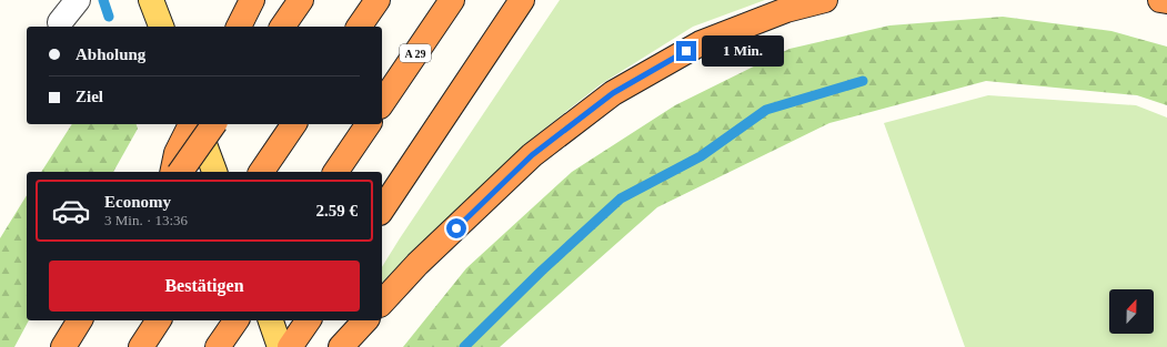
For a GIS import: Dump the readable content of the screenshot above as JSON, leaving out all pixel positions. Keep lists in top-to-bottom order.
{
  "streets": {
    "highway": ["A 29"]
  },
  "north": "top",
  "page": {
    "banner": ["Abholung", "Ziel"],
    "bubble": "1 Min.",
    "list": [
      {
        "name": "Economy",
        "note": "3 Min. · 13:36",
        "value": "2.59 €"
      }
    ],
    "buttons": "Bestätigen"
  }
}
